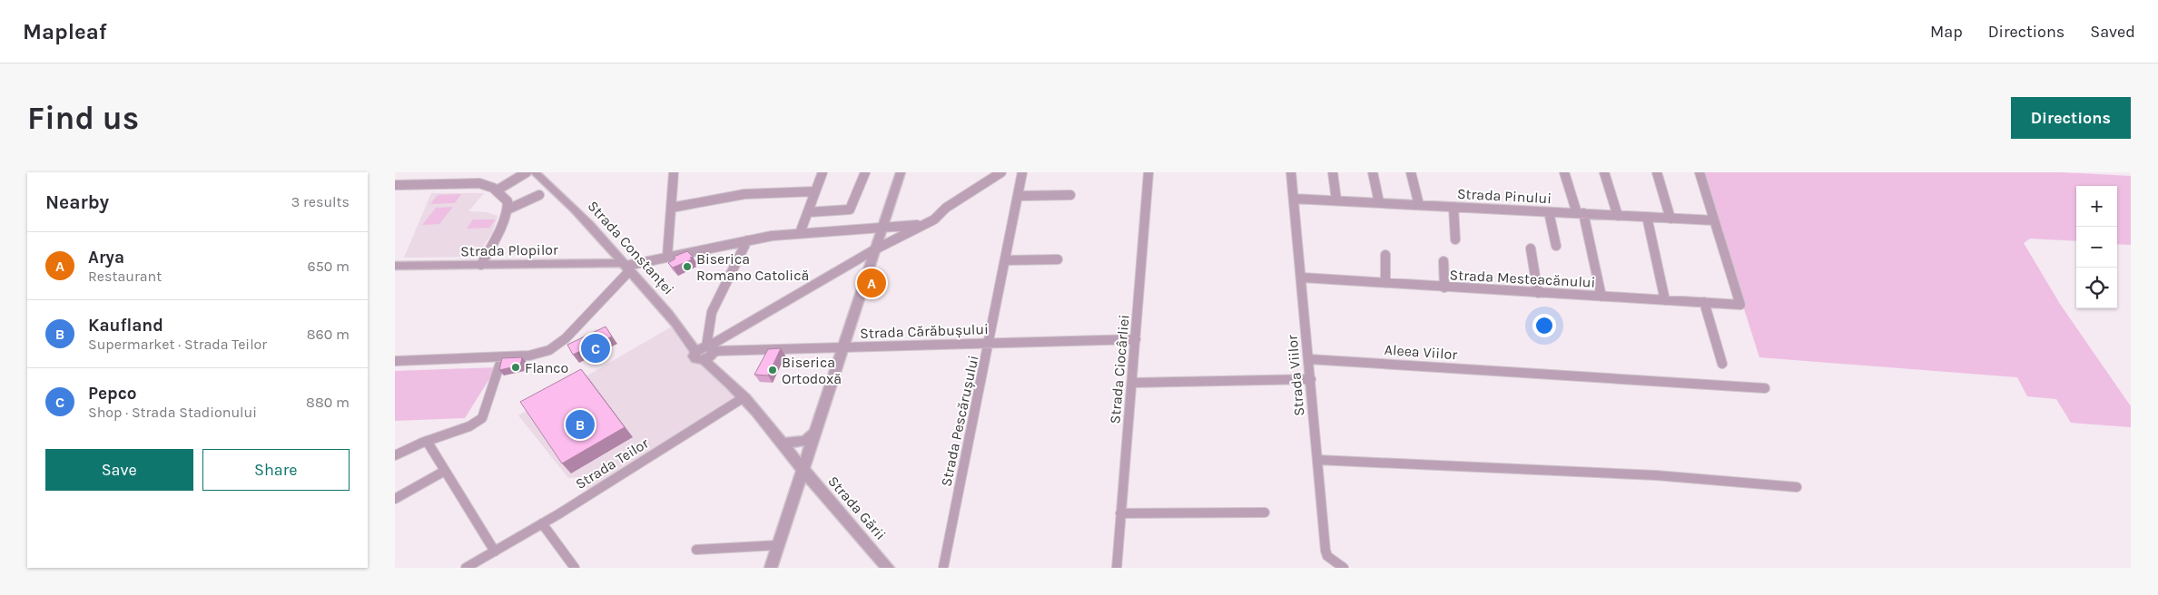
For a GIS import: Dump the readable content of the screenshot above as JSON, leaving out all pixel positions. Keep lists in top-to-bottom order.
{
  "streets": {
    "street": [
      "Strada Pinului",
      "Strada Constanței",
      "Strada Plopilor",
      "Strada Mesteacănului",
      "Strada Cărăbușului",
      "Aleea Viilor",
      "Strada Ciocârliei",
      "Strada Viilor",
      "Strada Pescărușului",
      "Strada Teilor",
      "Strada Gării"
    ]
  },
  "crossings": [
    ["Strada Pinului", "Strada Mesteacănului"],
    ["Strada Pinului", "Strada Viilor"],
    ["Strada Constanței", "Strada Plopilor"],
    ["Strada Constanței", "Strada Cărăbușului"],
    ["Strada Constanței", "Strada Teilor"],
    ["Strada Constanței", "Strada Gării"],
    ["Strada Mesteacănului", "Strada Viilor"],
    ["Strada Cărăbușului", "Strada Ciocârliei"],
    ["Strada Cărăbușului", "Strada Pescărușului"],
    ["Aleea Viilor", "Strada Viilor"]
  ],
  "places": ["Biserica Romano Catolică", "Flanco", "Biserica Ortodoxă"],
  "page": {
    "header": "Mapleaf",
    "nav": ["Map", "Directions", "Saved"],
    "buttons": [
      "Directions",
      ["Save", "Share"]
    ],
    "title": "Find us",
    "heading": ["Nearby", "3 results"],
    "map_buttons": ["+", "−"],
    "list": [
      {
        "mark": "A",
        "name": "Arya",
        "note": "Restaurant",
        "value": "650 m"
      },
      {
        "mark": "B",
        "name": "Kaufland",
        "note": "Supermarket · Strada Teilor",
        "value": "860 m"
      },
      {
        "mark": "C",
        "name": "Pepco",
        "note": "Shop · Strada Stadionului",
        "value": "880 m"
      }
    ],
    "pins": ["A", "C", "B"]
  }
}
